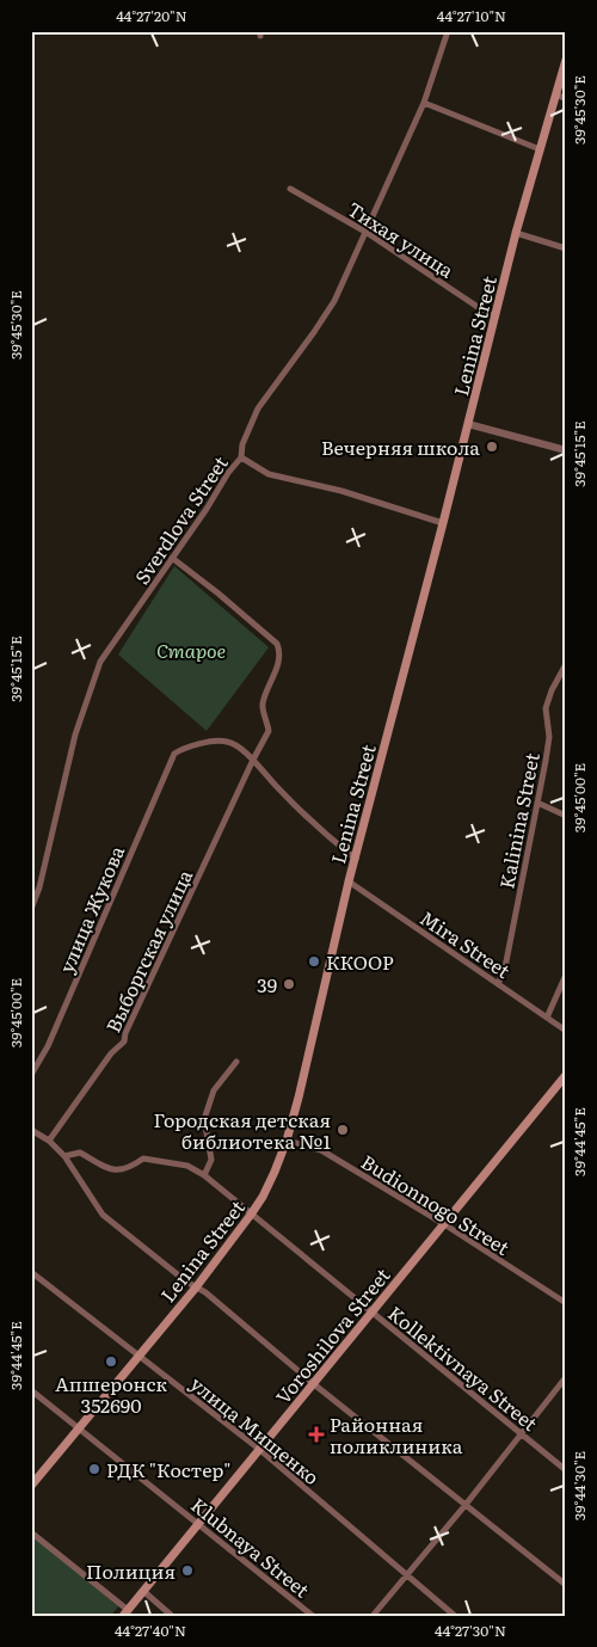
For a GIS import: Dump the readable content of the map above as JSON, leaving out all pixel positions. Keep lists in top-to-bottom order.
{
  "streets": {
    "main road": ["Lenina Street", "Voroshilova Street"],
    "street": [
      "Тихая улица",
      "Sverdlova Street",
      "Kalinina Street",
      "улица Жукова",
      "Mira Street",
      "Выборгская улица",
      "Budionnogo Street",
      "Kollektivnaya Street",
      "улица Мищенко",
      "Klubnaya Street"
    ]
  },
  "crossings": [
    ["Тихая улица", "Lenina Street"],
    ["Тихая улица", "Sverdlova Street"],
    ["Lenina Street", "Mira Street"],
    ["Lenina Street", "Budionnogo Street"],
    ["Lenina Street", "Kollektivnaya Street"],
    ["Lenina Street", "улица Мищенко"],
    ["Lenina Street", "Klubnaya Street"],
    ["Kalinina Street", "Mira Street"],
    ["улица Жукова", "Выборгская улица"],
    ["Budionnogo Street", "Voroshilova Street"],
    ["Voroshilova Street", "Kollektivnaya Street"],
    ["Voroshilova Street", "улица Мищенко"],
    ["Voroshilova Street", "Klubnaya Street"]
  ],
  "parks": ["Старое"],
  "places": {
    "other": [
      "Вечерняя школа",
      "ККООР",
      "39",
      "Городская детская библиотека №1",
      "Апшеронск 352690",
      "РДК \"Костер\"",
      "Полиция"
    ],
    "health": ["Районная поликлиника"]
  },
  "coordinates": [
    "44°27'20\"N",
    "44°27'10\"N",
    "39°45'30\"E",
    "39°45'15\"E",
    "39°45'00\"E",
    "39°44'45\"E",
    "39°44'30\"E",
    "44°27'40\"N",
    "44°27'30\"N"
  ]
}
